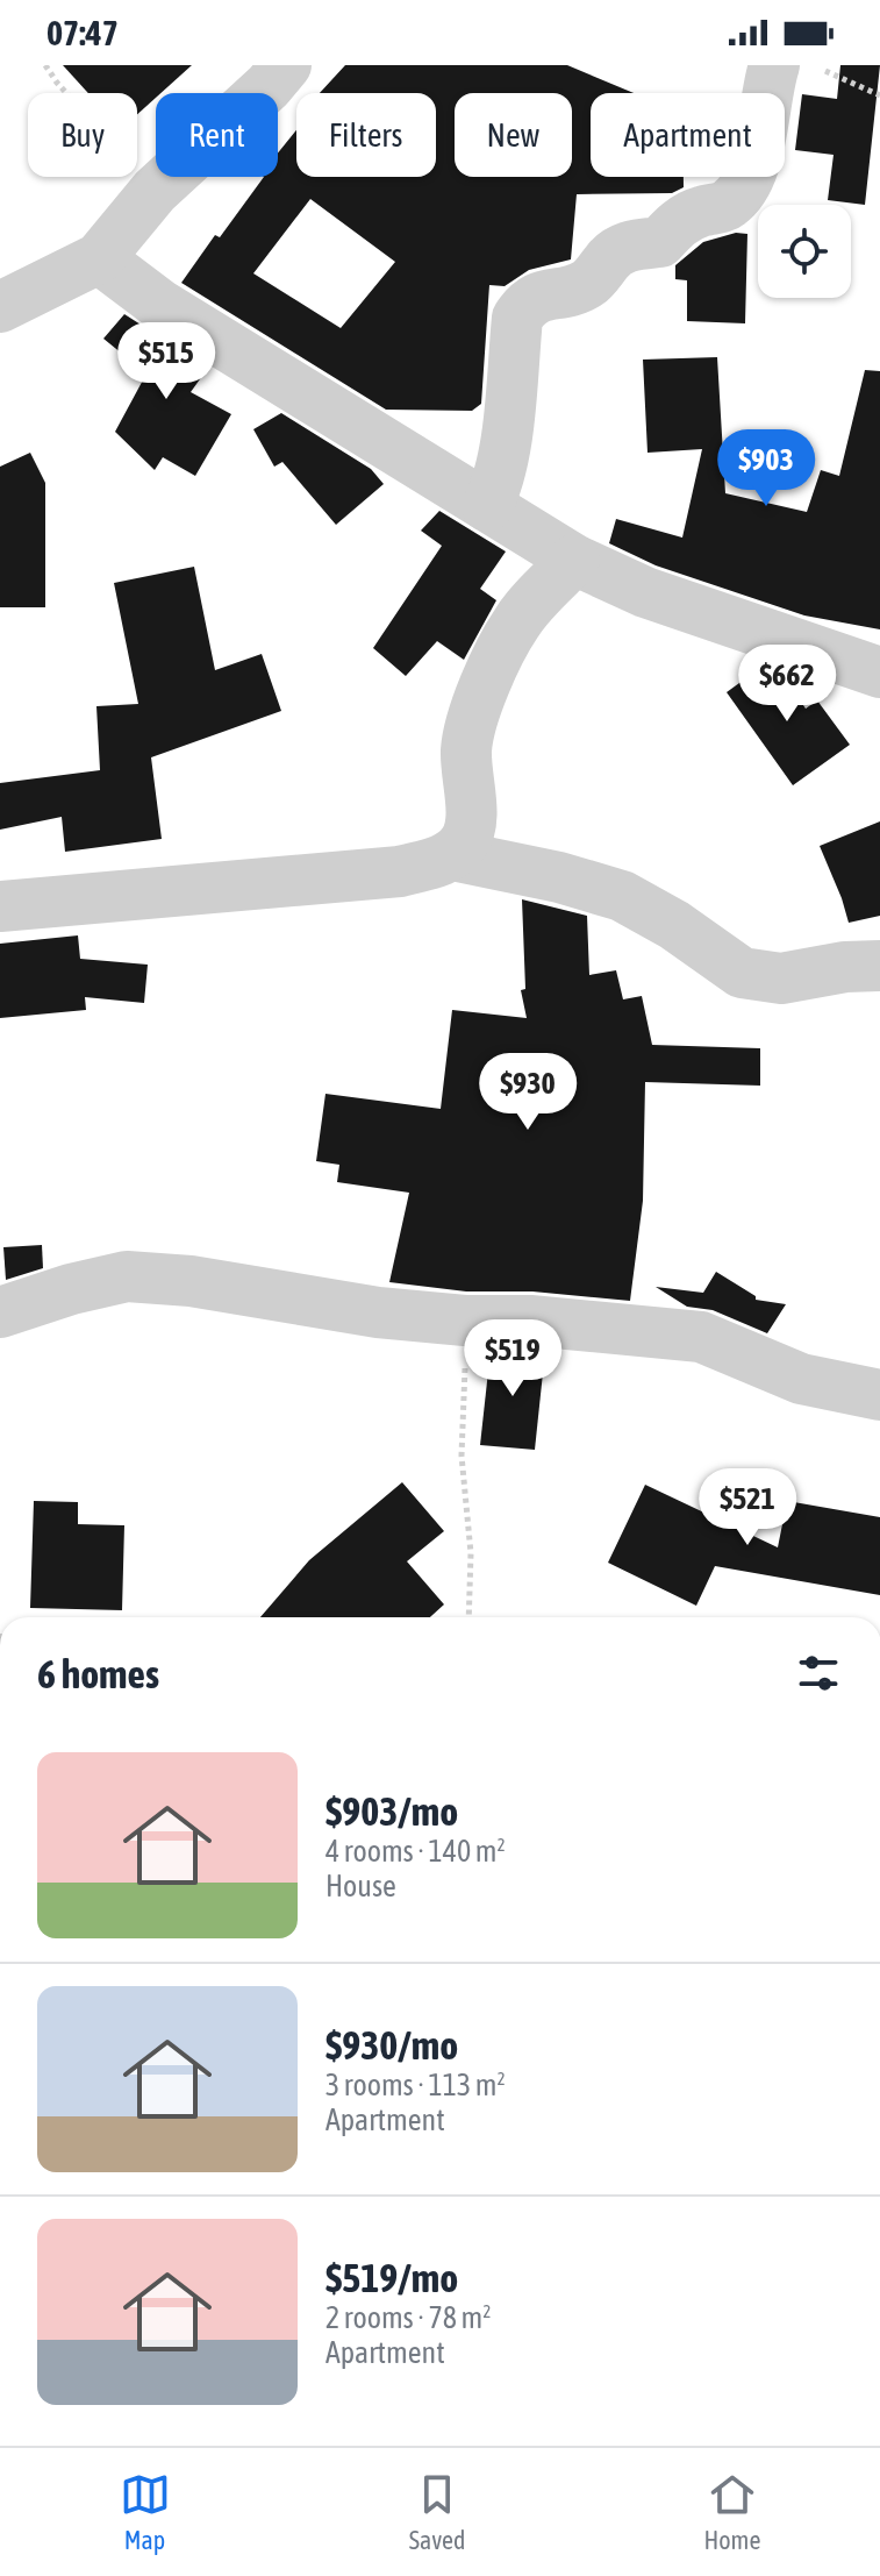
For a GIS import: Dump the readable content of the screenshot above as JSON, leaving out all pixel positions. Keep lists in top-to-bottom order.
{
  "page": {
    "status": "07:47",
    "chip": [
      "Buy",
      "Rent",
      "Filters",
      "New",
      "Apartment"
    ],
    "price": [
      "$515",
      "$903",
      "$662",
      "$930",
      "$519",
      "$521"
    ],
    "heading": "6 homes",
    "list": [
      {
        "name": "$903/mo",
        "note": "4 rooms · 140 m² · House"
      },
      {
        "name": "$930/mo",
        "note": "3 rooms · 113 m² · Apartment"
      },
      {
        "name": "$519/mo",
        "note": "2 rooms · 78 m² · Apartment"
      }
    ],
    "tabs": ["Map", "Saved", "Home"]
  }
}
